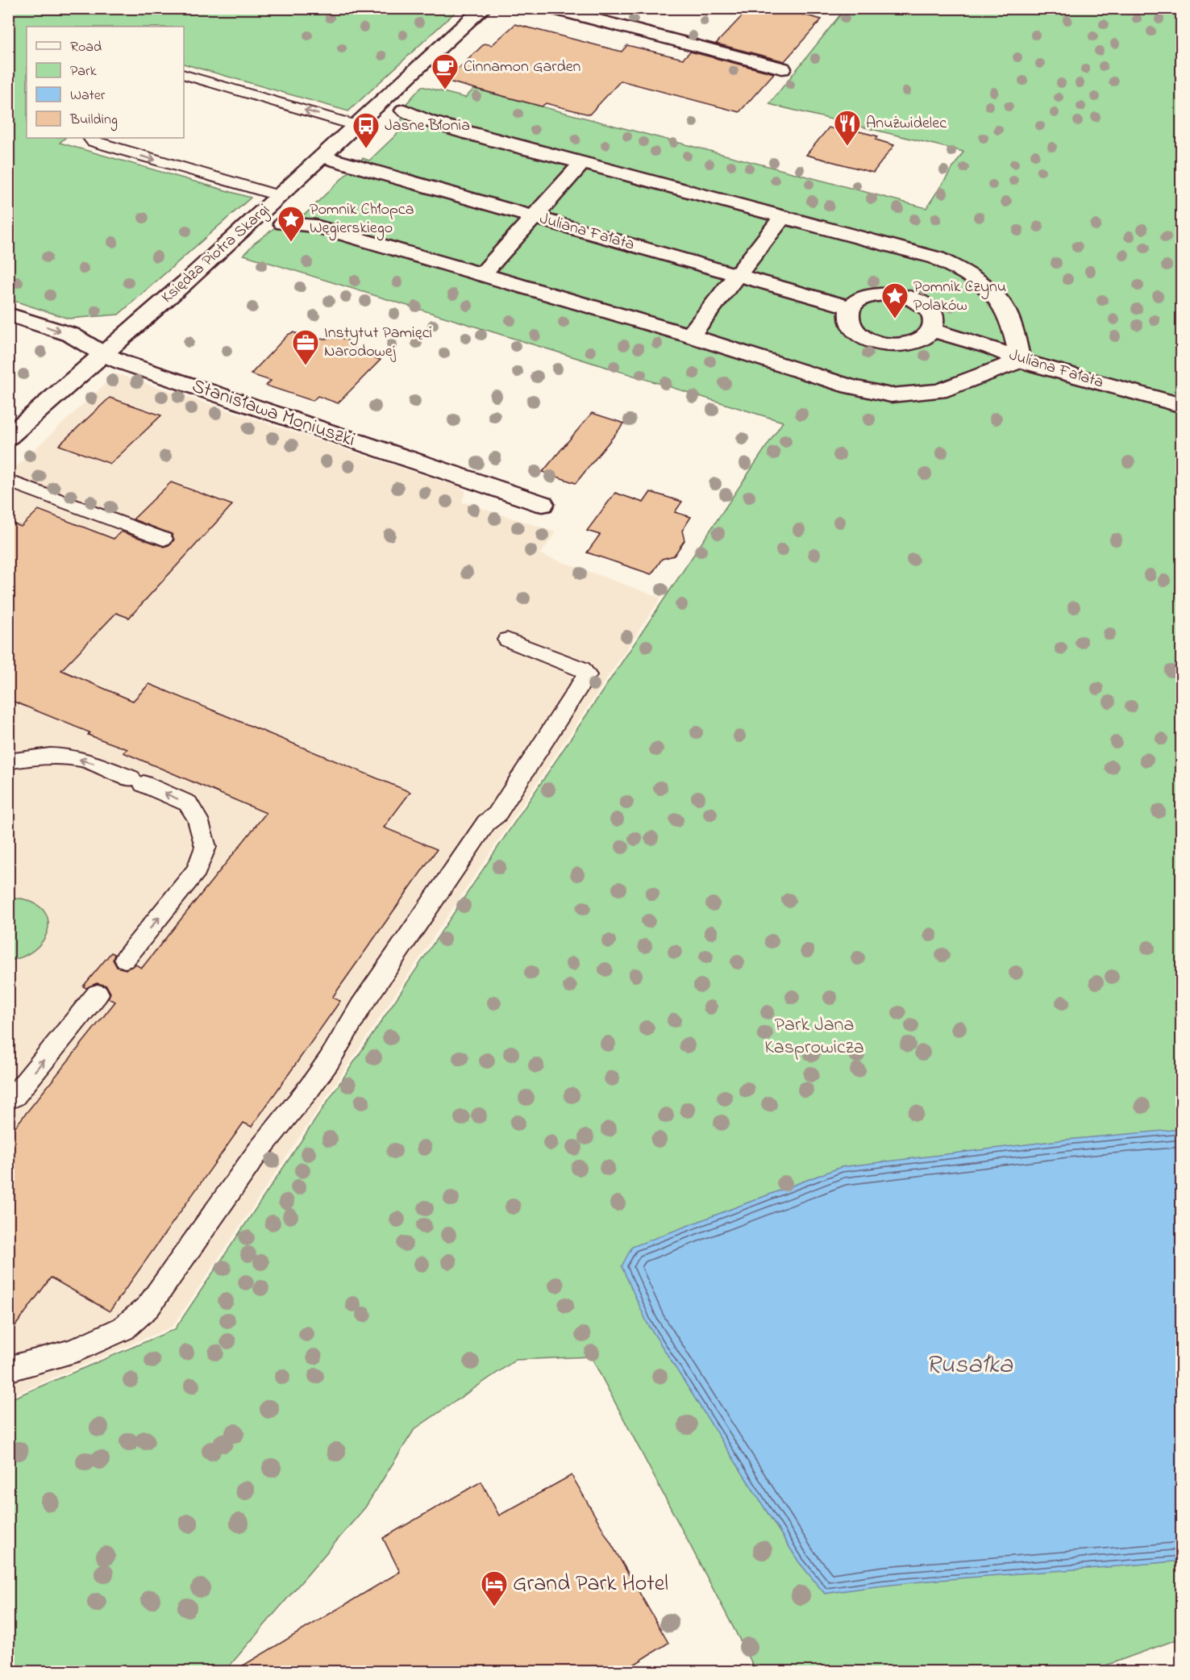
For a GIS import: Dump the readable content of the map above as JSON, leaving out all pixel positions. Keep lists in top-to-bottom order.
{
  "streets": {
    "street": ["Juliana Fałata", "Księdza Piotra Skargi", "Stanisława Moniuszki"]
  },
  "crossings": [
    ["Juliana Fałata", "Księdza Piotra Skargi"],
    ["Księdza Piotra Skargi", "Stanisława Moniuszki"]
  ],
  "water": ["Rusałka"],
  "parks": ["Park Jana Kasprowicza"],
  "places": {
    "cafe": ["Cinnamon Garden"],
    "restaurant": ["Anużwidelec"],
    "bus stop": ["Jasne Błonia"],
    "place": ["Pomnik Chłopca Węgierskiego", "Pomnik Czynu Polaków"],
    "office": ["Instytut Pamięci Narodowej"],
    "hotel": ["Grand Park Hotel"]
  },
  "legend": [
    "Road",
    "Park",
    "Water",
    "Building"
  ]
}
